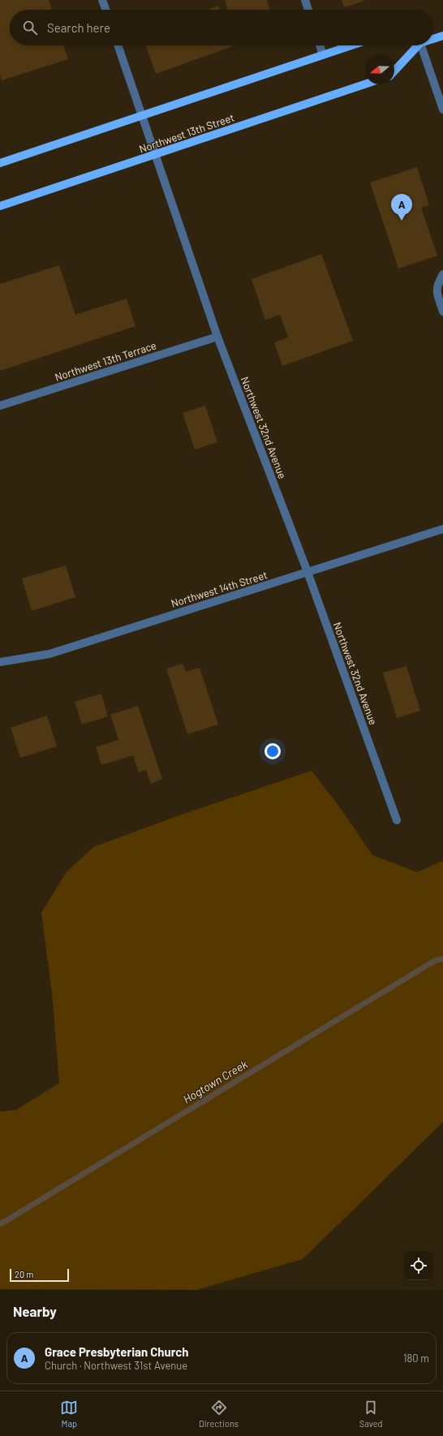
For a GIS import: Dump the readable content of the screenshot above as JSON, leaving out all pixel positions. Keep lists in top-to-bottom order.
{
  "streets": {
    "main road": ["Northwest 13th Street"],
    "street": ["Northwest 13th Terrace", "Northwest 32nd Avenue", "Northwest 14th Street"]
  },
  "crossings": [
    ["Northwest 13th Street", "Northwest 32nd Avenue"],
    ["Northwest 13th Terrace", "Northwest 32nd Avenue"],
    ["Northwest 32nd Avenue", "Northwest 14th Street"]
  ],
  "water": ["Hogtown Creek"],
  "scale_bar": "20 m",
  "north": "left",
  "page": {
    "search": "Search here",
    "pins": "A",
    "scale": "20 m",
    "heading": "Nearby",
    "list": [
      {
        "mark": "A",
        "name": "Grace Presbyterian Church",
        "note": "Church · Northwest 31st Avenue",
        "value": "180 m"
      }
    ],
    "nav": ["Map", "Directions", "Saved"]
  }
}
